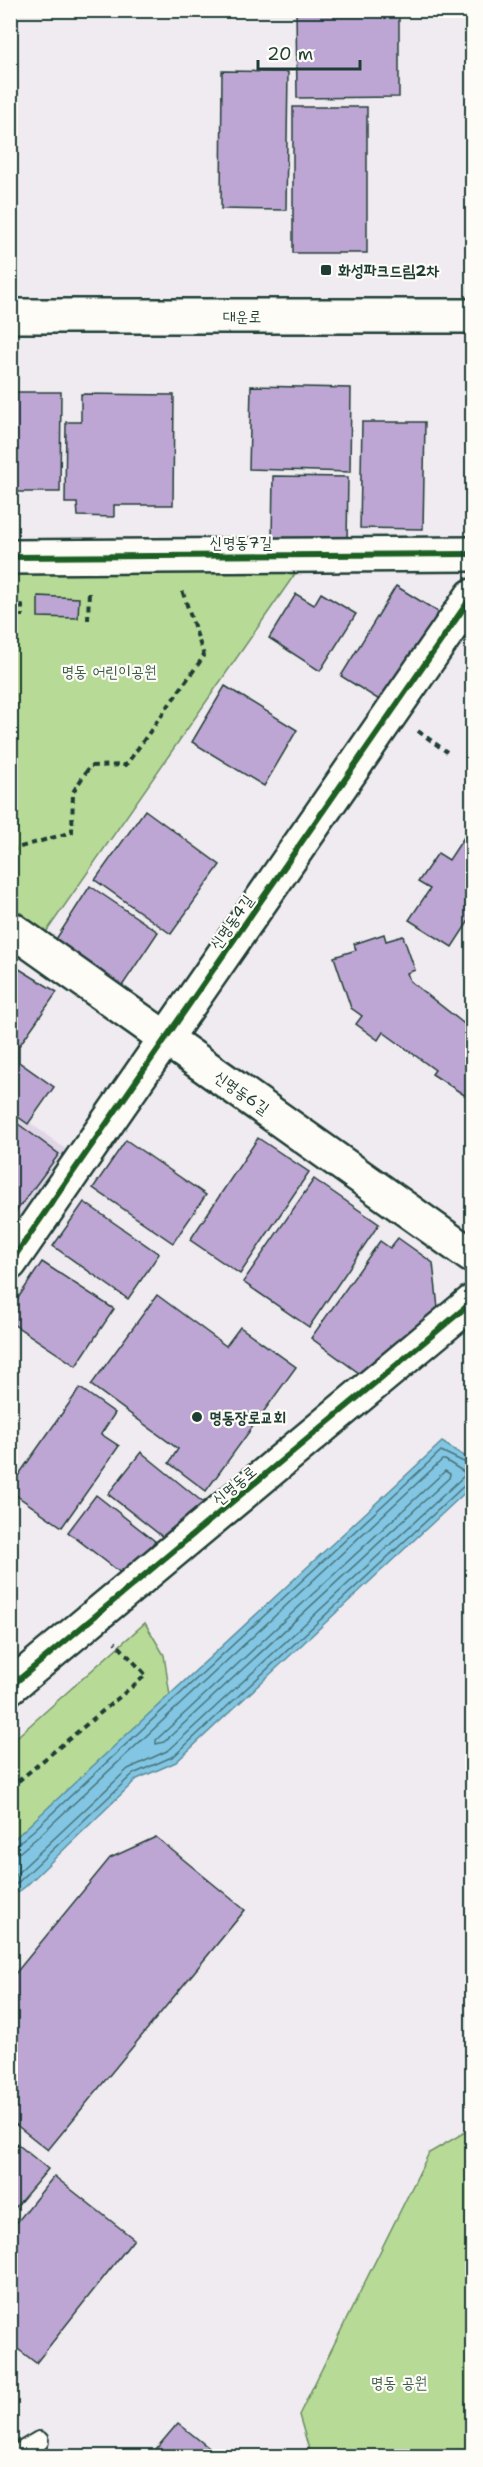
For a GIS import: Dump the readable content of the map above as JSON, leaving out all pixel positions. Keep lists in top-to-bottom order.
{
  "streets": {
    "street": [
      "대운로",
      "신명동7길",
      "신명동4길",
      "신명동6길",
      "신명동로"
    ]
  },
  "crossings": [
    ["신명동4길", "신명동6길"]
  ],
  "parks": ["명동 어린이공원", "명동 공원"],
  "places": {
    "transit": ["화성파크드림2차"],
    "other": ["명동장로교회"]
  },
  "scale_bar": "20 m"
}
